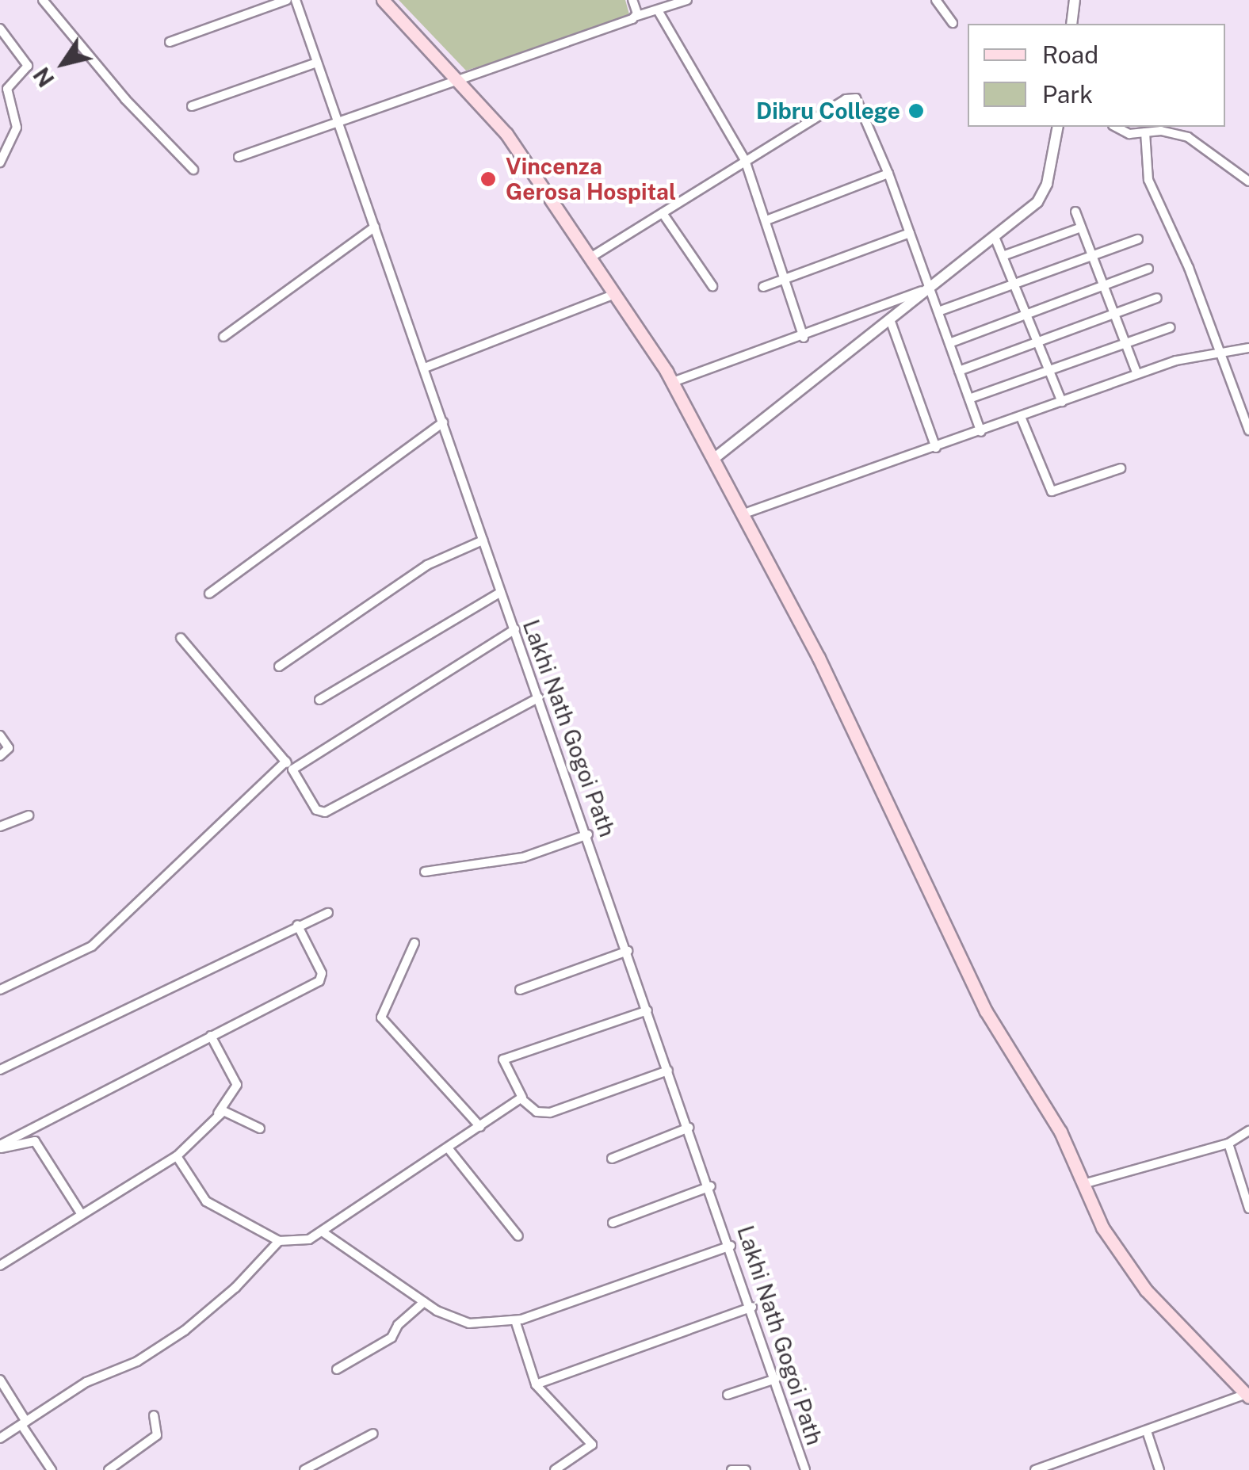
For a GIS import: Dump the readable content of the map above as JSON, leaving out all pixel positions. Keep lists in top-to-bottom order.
{
  "streets": {
    "street": ["Lakhi Nath Gogoi Path"]
  },
  "places": ["Dibru College", "Vincenza Gerosa Hospital"],
  "legend": ["Road", "Park"],
  "north": "bottom left"
}
